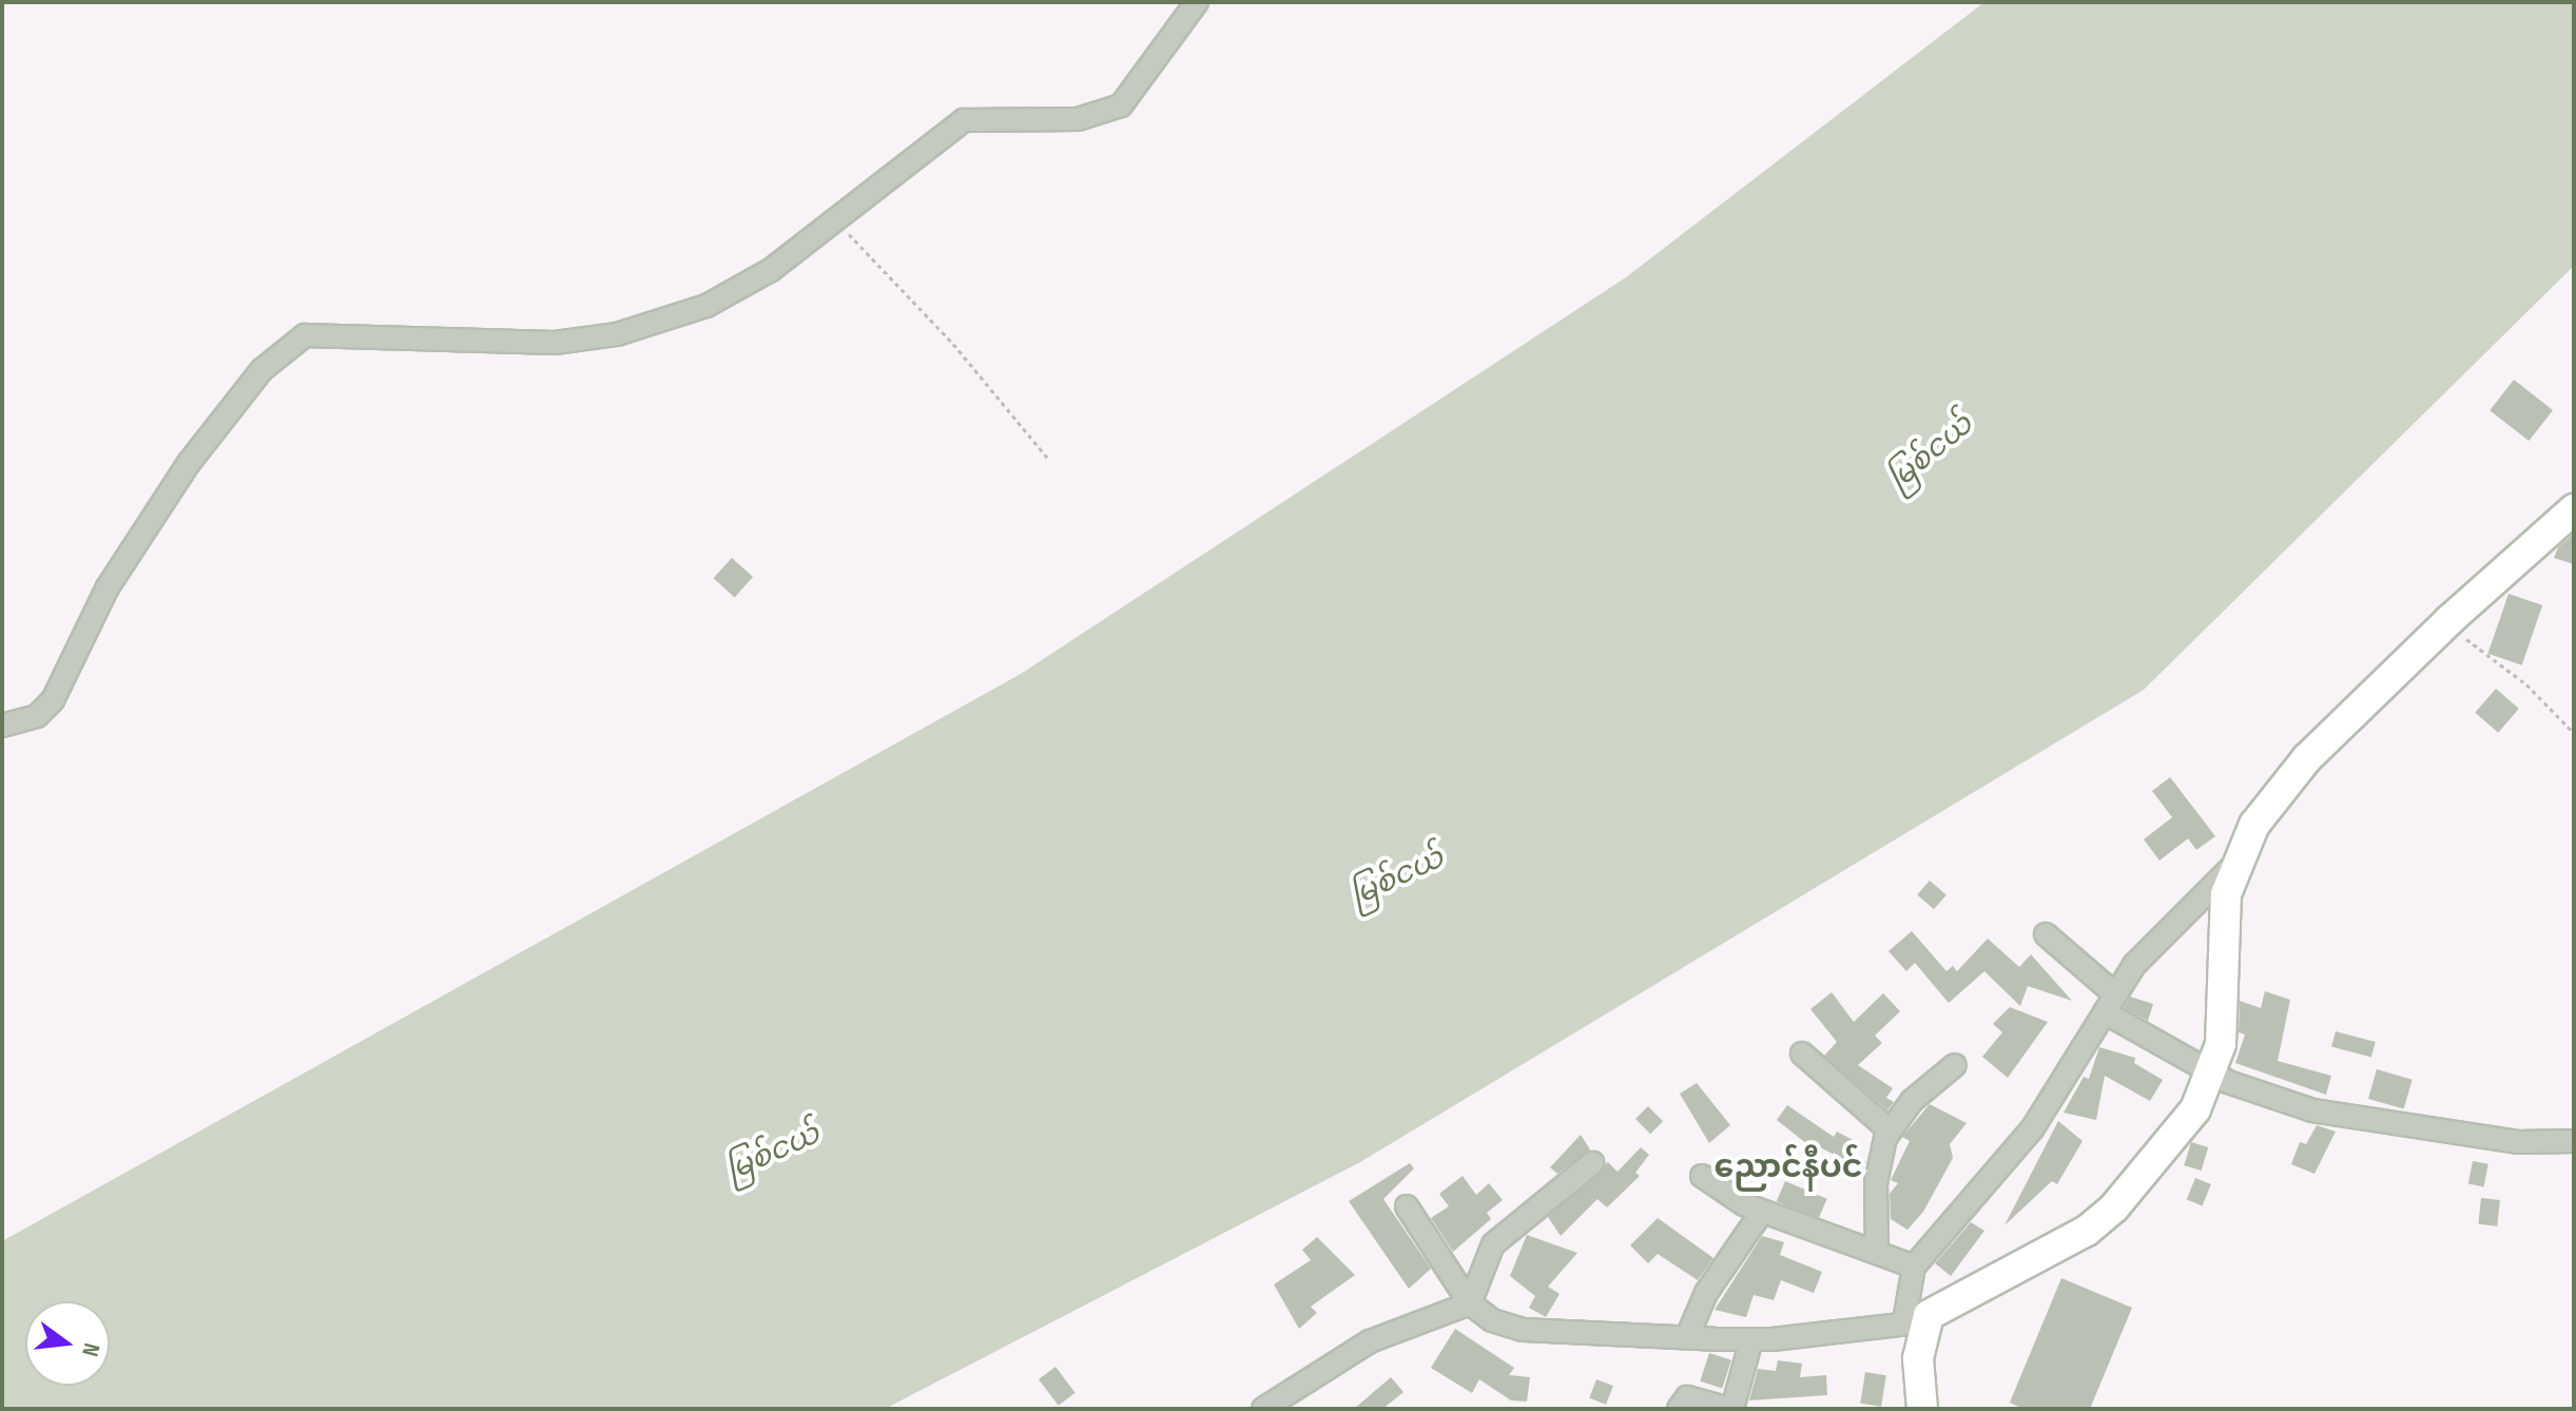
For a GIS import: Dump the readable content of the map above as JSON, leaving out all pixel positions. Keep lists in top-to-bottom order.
{
  "districts": ["ညောင်နီပင်"],
  "water": ["မြစ်ငယ်"],
  "north": "right"
}
